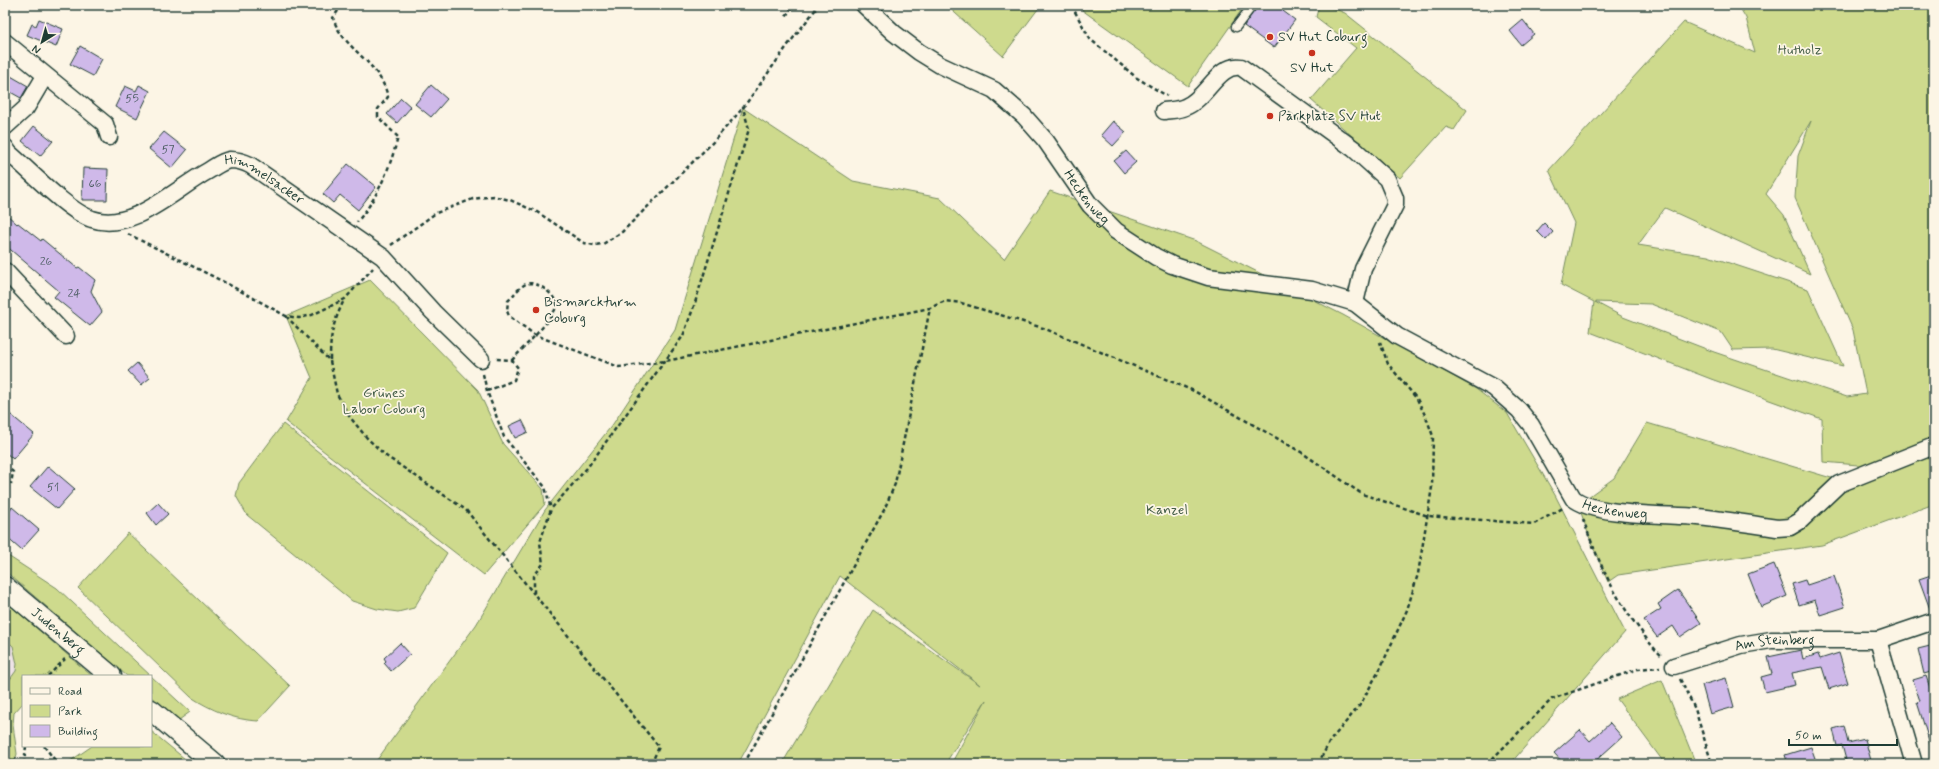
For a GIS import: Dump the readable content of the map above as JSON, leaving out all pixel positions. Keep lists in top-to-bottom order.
{
  "streets": {
    "street": [
      "Himmelsacker",
      "Heckenweg",
      "Judenberg",
      "Am Steinberg"
    ]
  },
  "parks": ["Hutholz", "Grünes Labor Coburg", "Kanzel"],
  "places": [
    "SV Hut Coburg",
    "SV Hut",
    "Parkplatz SV Hut",
    "Bismarckturm Coburg"
  ],
  "house_numbers": [
    "55",
    "57",
    "66",
    "26",
    "24",
    "51"
  ],
  "legend": ["Road", "Park", "Building"],
  "scale_bar": "50 m",
  "north": "bottom left"
}
